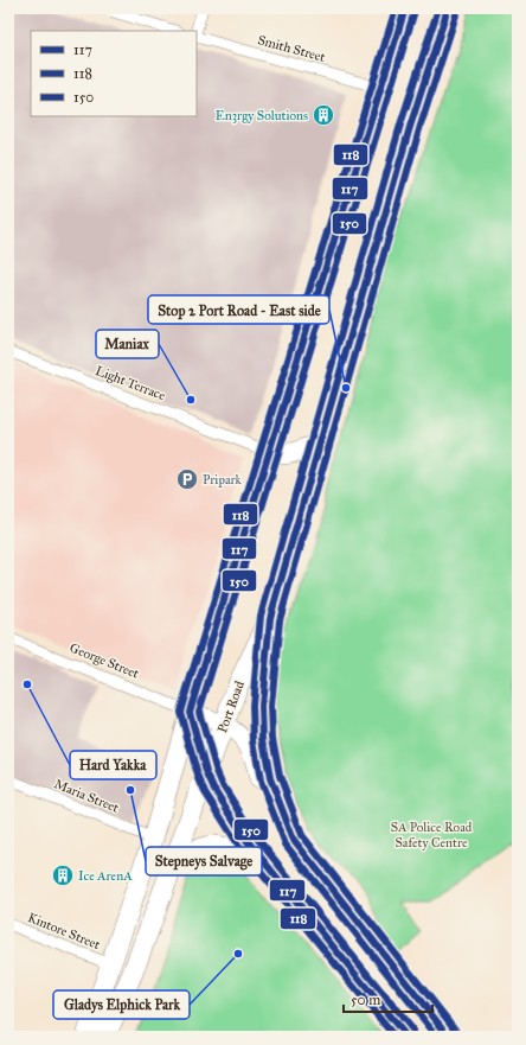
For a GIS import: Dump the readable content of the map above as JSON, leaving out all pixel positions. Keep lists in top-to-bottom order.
{
  "streets": {
    "highway": ["Port Road"],
    "street": [
      "Smith Street",
      "Light Terrace",
      "George Street",
      "Maria Street",
      "Kintore Street"
    ]
  },
  "crossings": [
    ["George Street", "Port Road"]
  ],
  "parks": ["SA Police Road Safety Centre"],
  "places": {
    "building": ["En3rgy Solutions", "Ice ArenA"],
    "other": [
      "Stop 2 Port Road - East side",
      "Maniax",
      "Hard Yakka",
      "Stepneys Salvage",
      "Gladys Elphick Park"
    ],
    "parking": ["Pripark"]
  },
  "lines": ["transit line 117", "transit line 118", "transit line 150"],
  "legend": ["117", "118", "150"],
  "scale_bar": "50 m"
}
